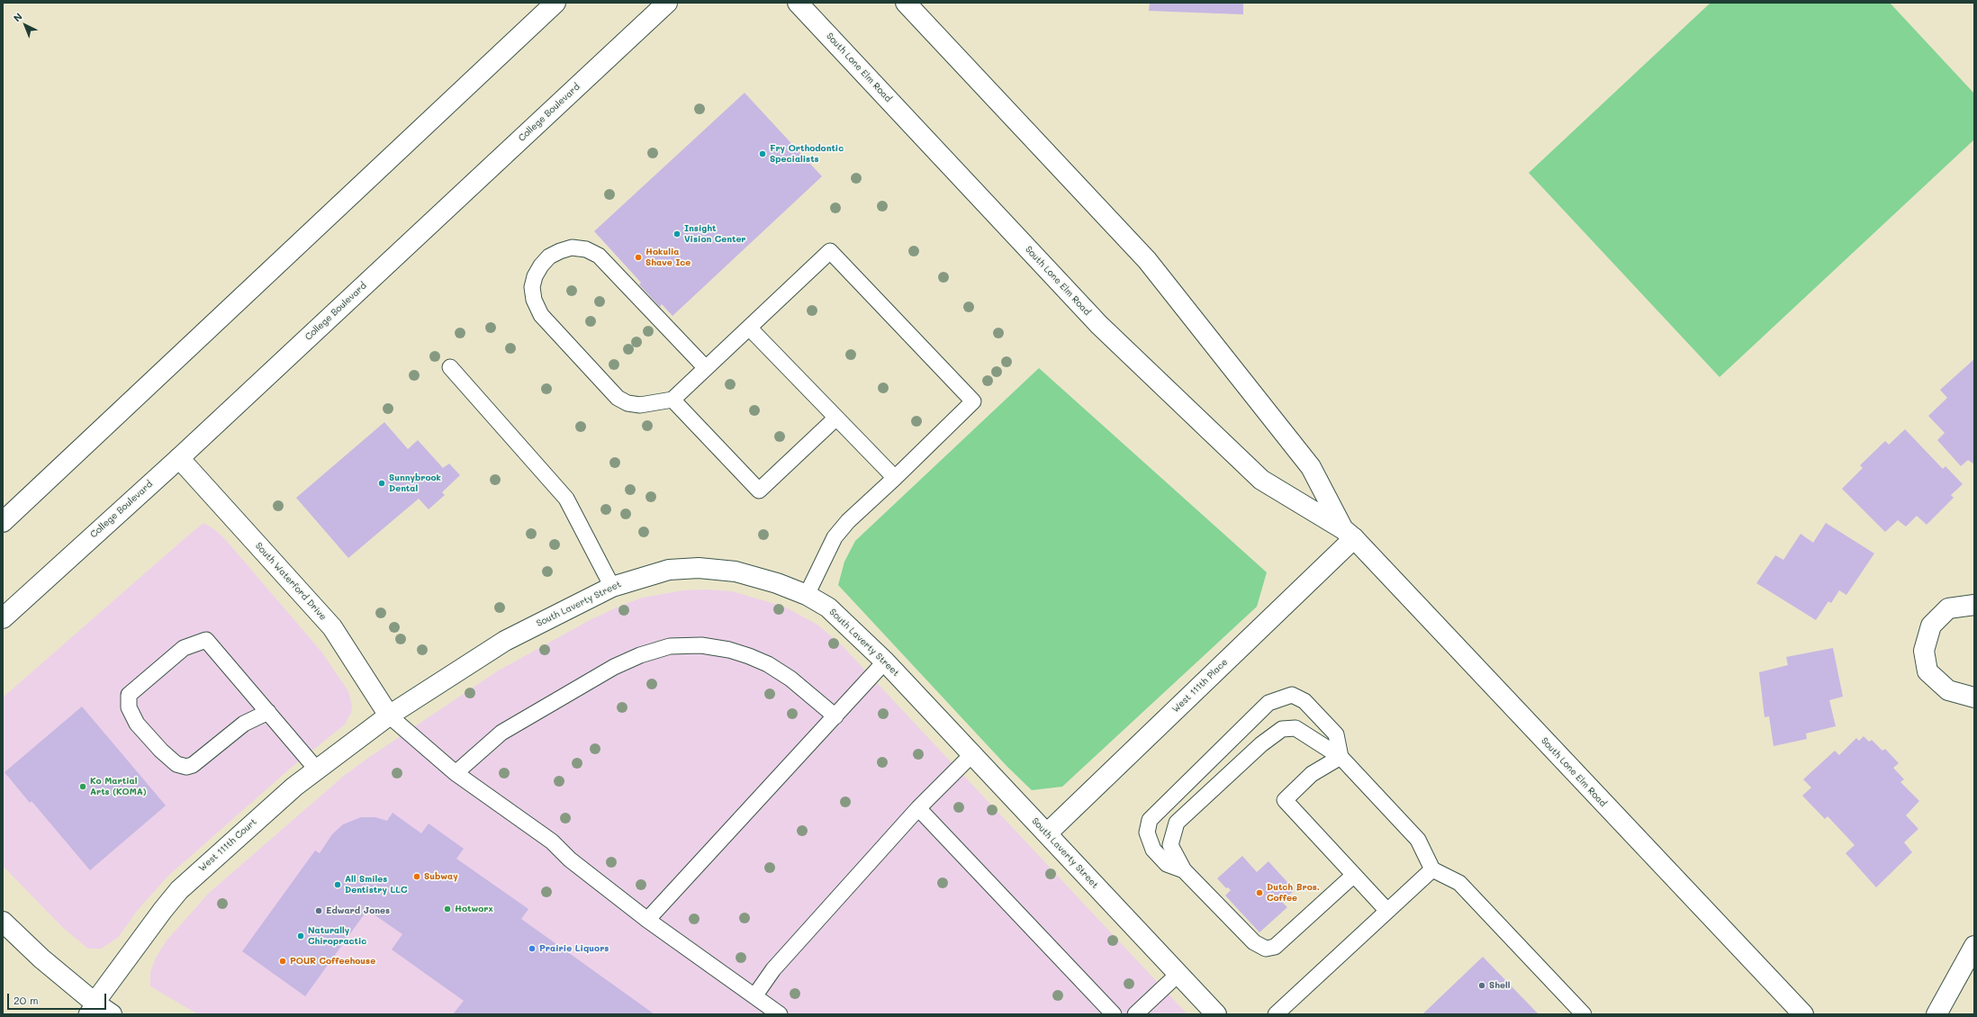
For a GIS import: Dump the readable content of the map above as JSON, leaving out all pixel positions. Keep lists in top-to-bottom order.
{
  "streets": {
    "street": [
      "South Lone Elm Road",
      "College Boulevard",
      "South Waterford Drive",
      "South Laverty Street",
      "West 111th Place",
      "West 111th Court"
    ]
  },
  "crossings": [
    ["South Lone Elm Road", "West 111th Place"],
    ["College Boulevard", "South Waterford Drive"],
    ["South Waterford Drive", "South Laverty Street"],
    ["South Waterford Drive", "West 111th Court"],
    ["South Laverty Street", "West 111th Place"],
    ["South Laverty Street", "West 111th Court"]
  ],
  "places": [
    "Fry Orthodontic Specialists",
    "Insight Vision Center",
    "Hokulia Shave Ice",
    "Sunnybrook Dental",
    "Ko Martial Arts (KOMA)",
    "Subway",
    "All Smiles Dentistry LLC",
    "Dutch Bros. Coffee",
    "Hotworx",
    "Edward Jones",
    "Naturally Chiropractic",
    "Prairie Liquors",
    "POUR Coffeehouse",
    "Shell"
  ],
  "scale_bar": "20 m",
  "north": "top left"
}
